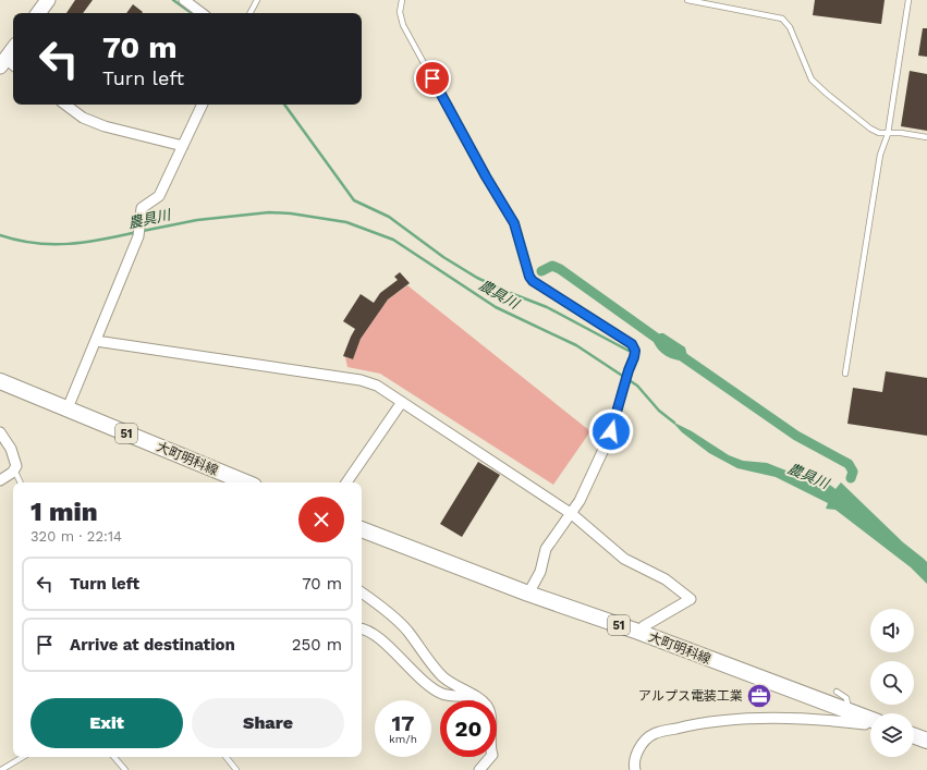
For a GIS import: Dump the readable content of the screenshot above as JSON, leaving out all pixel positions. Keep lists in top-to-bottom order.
{
  "streets": {
    "main road": ["51", "大町明科線"]
  },
  "water": ["農具川"],
  "places": {
    "office": ["アルプス電装工業"]
  },
  "page": {
    "turn": ["70 m", "Turn left"],
    "heading": ["1 min", "320 m · 22:14"],
    "list": [
      {
        "name": "Turn left",
        "value": "70 m"
      },
      {
        "name": "Arrive at destination",
        "value": "250 m"
      }
    ],
    "buttons": ["Exit", "Share"],
    "speed": "17 km/h",
    "limit": "20"
  }
}
